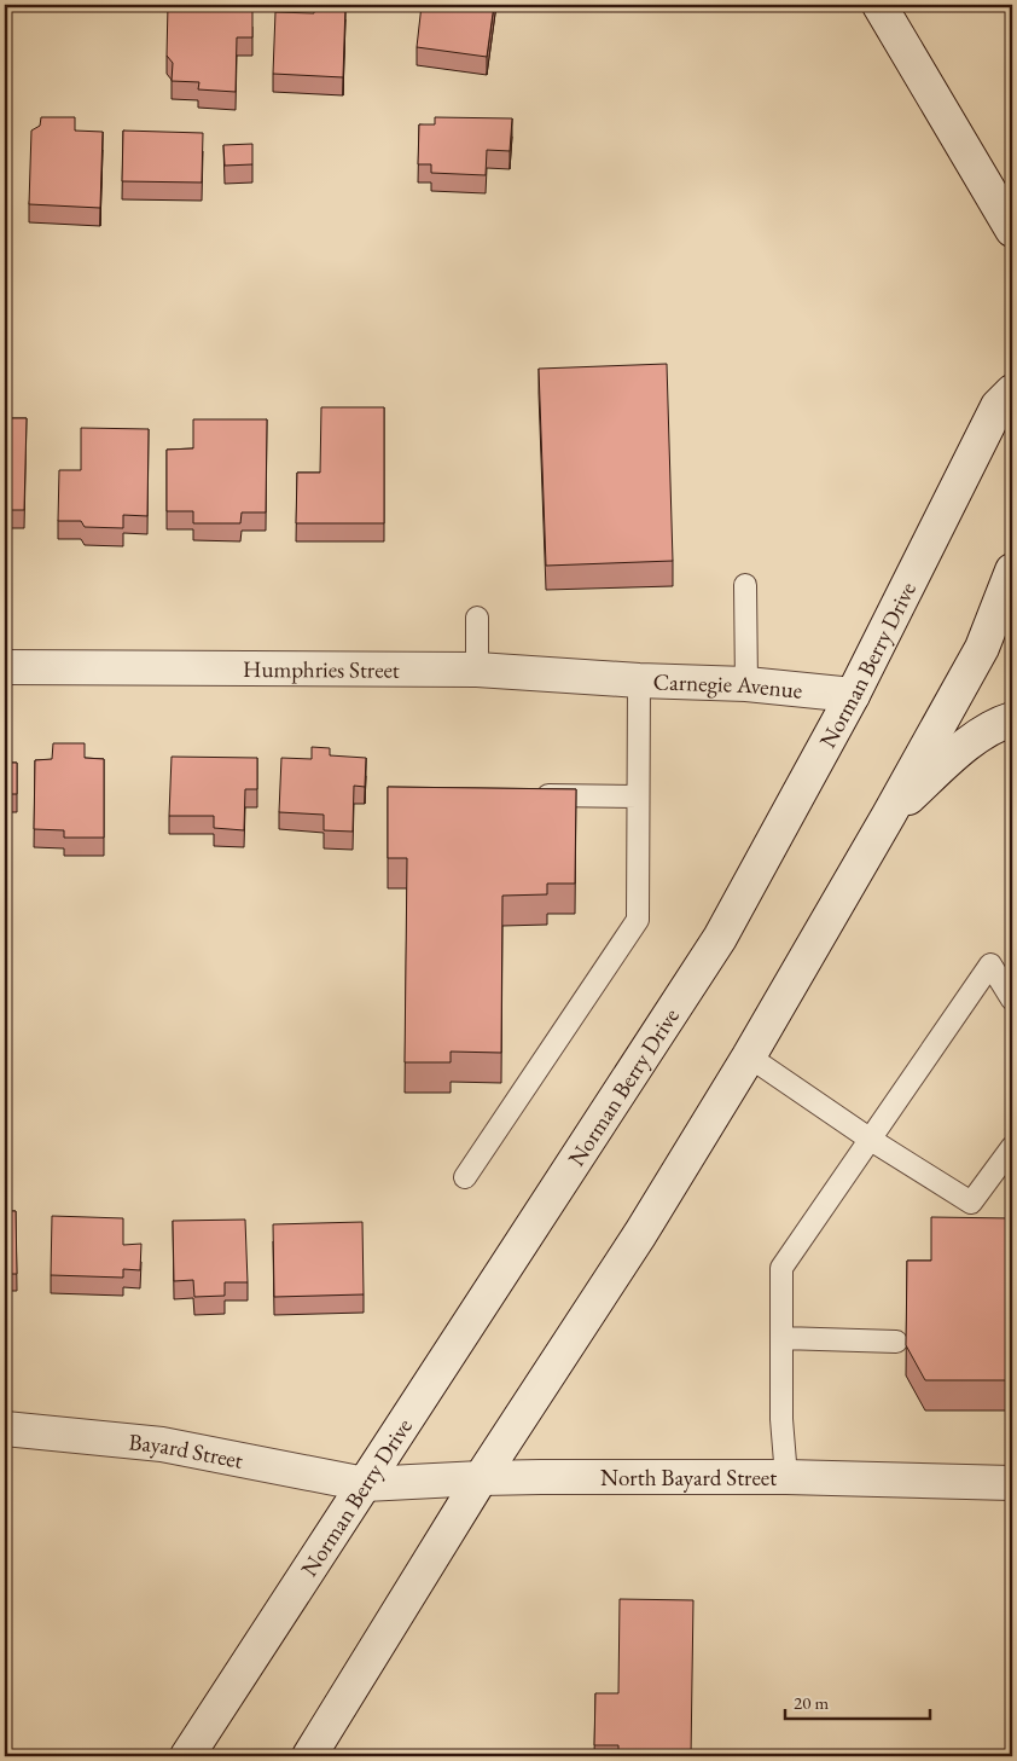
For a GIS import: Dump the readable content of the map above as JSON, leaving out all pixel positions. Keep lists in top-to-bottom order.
{
  "streets": {
    "main road": [
      "Norman Berry Drive",
      "Humphries Street",
      "Carnegie Avenue",
      "Bayard Street",
      "North Bayard Street"
    ]
  },
  "crossings": [
    ["Norman Berry Drive", "Carnegie Avenue"],
    ["Norman Berry Drive", "Bayard Street"],
    ["Norman Berry Drive", "North Bayard Street"],
    ["Humphries Street", "Carnegie Avenue"],
    ["Bayard Street", "North Bayard Street"]
  ],
  "scale_bar": "20 m"
}
